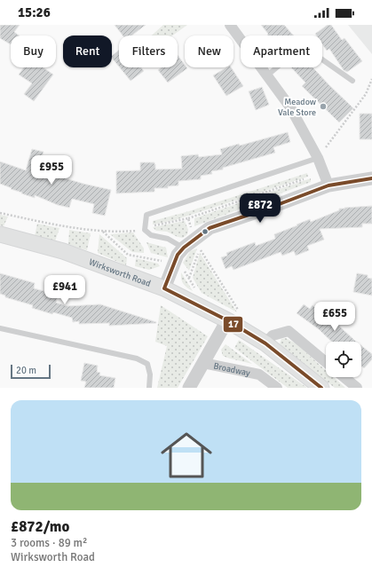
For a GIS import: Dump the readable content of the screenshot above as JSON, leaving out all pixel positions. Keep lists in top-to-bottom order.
{
  "streets": {
    "main road": ["Wirksworth Road"],
    "street": ["Broadway"]
  },
  "places": ["Meadow Vale Store"],
  "lines": ["transit line 17"],
  "scale_bar": "20 m",
  "page": {
    "status": "15:26",
    "chip": [
      "Buy",
      "Rent",
      "Filters",
      "New",
      "Apartment"
    ],
    "price": [
      "£955",
      "£872",
      "£941",
      "£655"
    ],
    "scale": "20 m",
    "list": [
      {
        "name": "£872/mo",
        "note": "3 rooms · 89 m² · Wirksworth Road"
      }
    ]
  }
}
